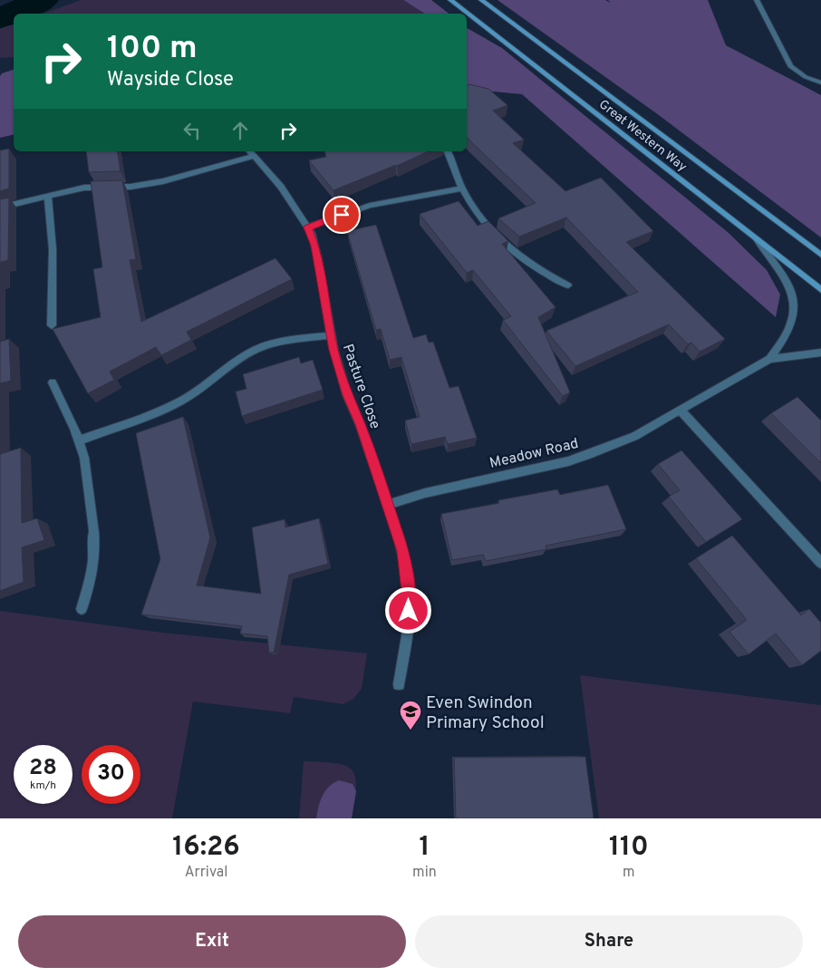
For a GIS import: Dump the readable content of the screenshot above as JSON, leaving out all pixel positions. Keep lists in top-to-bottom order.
{
  "streets": {
    "main road": ["Great Western Way"],
    "street": ["Pasture Close", "Meadow Road"]
  },
  "crossings": [
    ["Great Western Way", "Meadow Road"],
    ["Pasture Close", "Meadow Road"]
  ],
  "places": {
    "school or university": ["Even Swindon Primary School"]
  },
  "page": {
    "turn": ["100 m", "Wayside Close"],
    "speed": "28 km/h",
    "limit": "30",
    "eta": [
      "16:26",
      "Arrival",
      "1",
      "min",
      "110",
      "m"
    ],
    "buttons": ["Exit", "Share"]
  }
}
